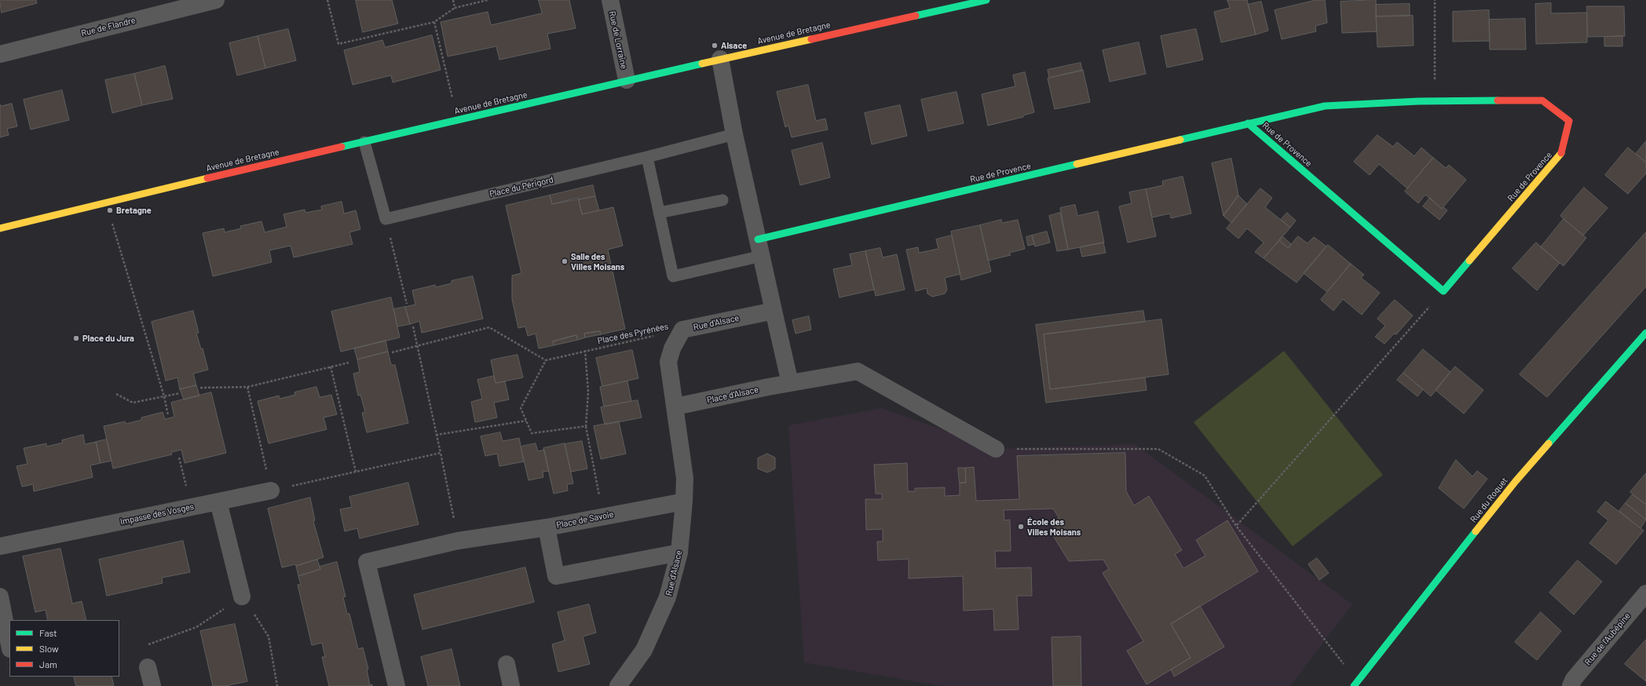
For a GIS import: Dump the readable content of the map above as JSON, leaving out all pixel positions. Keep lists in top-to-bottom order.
{
  "streets": {
    "street": [
      "Rue de Flandre",
      "Avenue de Bretagne",
      "Rue de Lorraine",
      "Rue de Provence",
      "Rue d'Alsace",
      "Place d'Alsace",
      "Rue du Roquet",
      "Impasse des Vosges",
      "Place de Savoie",
      "Rue de l'Aubépine"
    ],
    "lane": ["Place du Périgord"],
    "path": ["Place des Pyrénées"]
  },
  "crossings": [
    ["Avenue de Bretagne", "Rue de Lorraine"],
    ["Rue d'Alsace", "Place des Pyrénées"],
    ["Rue d'Alsace", "Place d'Alsace"],
    ["Rue d'Alsace", "Place de Savoie"]
  ],
  "places": [
    "Alsace",
    "Bretagne",
    "Salle des Villes Moisans",
    "Place du Jura",
    "École des Villes Moisans"
  ],
  "legend": ["Fast", "Slow", "Jam"]
}
